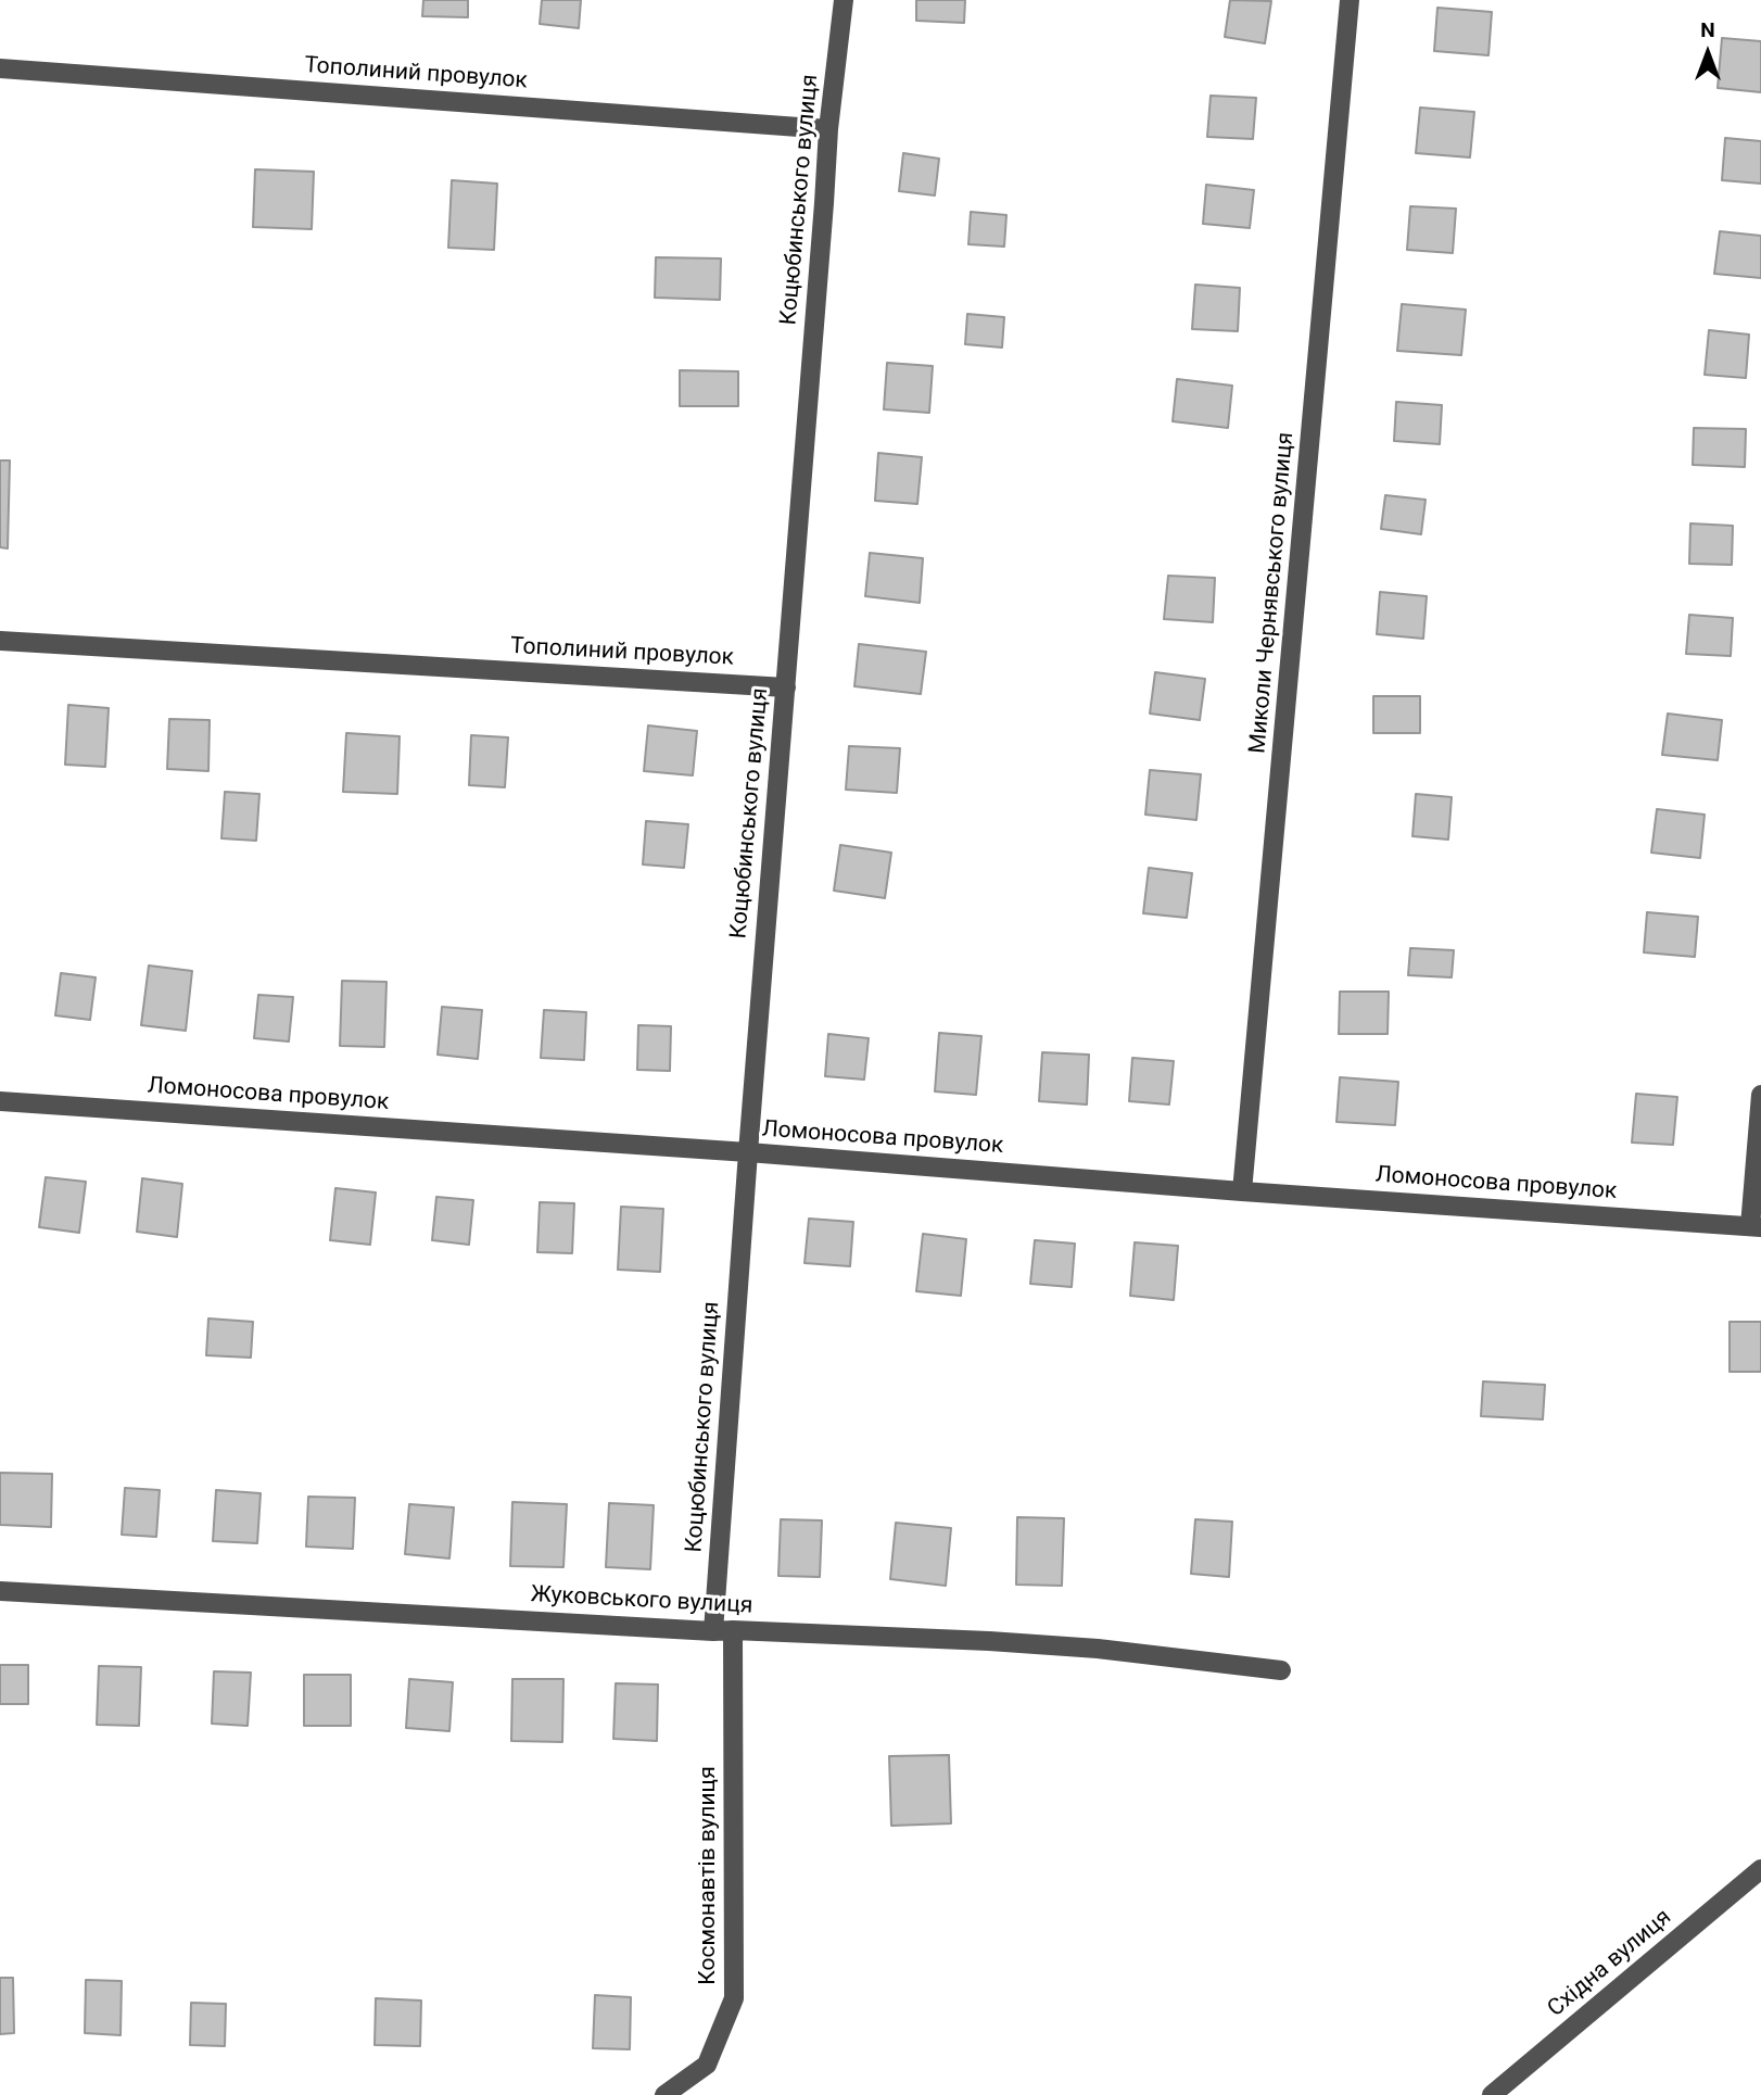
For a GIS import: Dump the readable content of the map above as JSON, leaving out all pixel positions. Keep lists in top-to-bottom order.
{
  "streets": {
    "street": [
      "Тополиний провулок",
      "Коцюбинського вулиця",
      "Миколи Чернявського вулиця",
      "Ломоносова провулок",
      "Жуковського вулиця",
      "Космонавтів вулиця",
      "Східна вулиця"
    ]
  },
  "crossings": [
    ["Тополиний провулок", "Коцюбинського вулиця"],
    ["Коцюбинського вулиця", "Ломоносова провулок"],
    ["Коцюбинського вулиця", "Жуковського вулиця"],
    ["Миколи Чернявського вулиця", "Ломоносова провулок"],
    ["Жуковського вулиця", "Космонавтів вулиця"]
  ],
  "north": "top"
}
